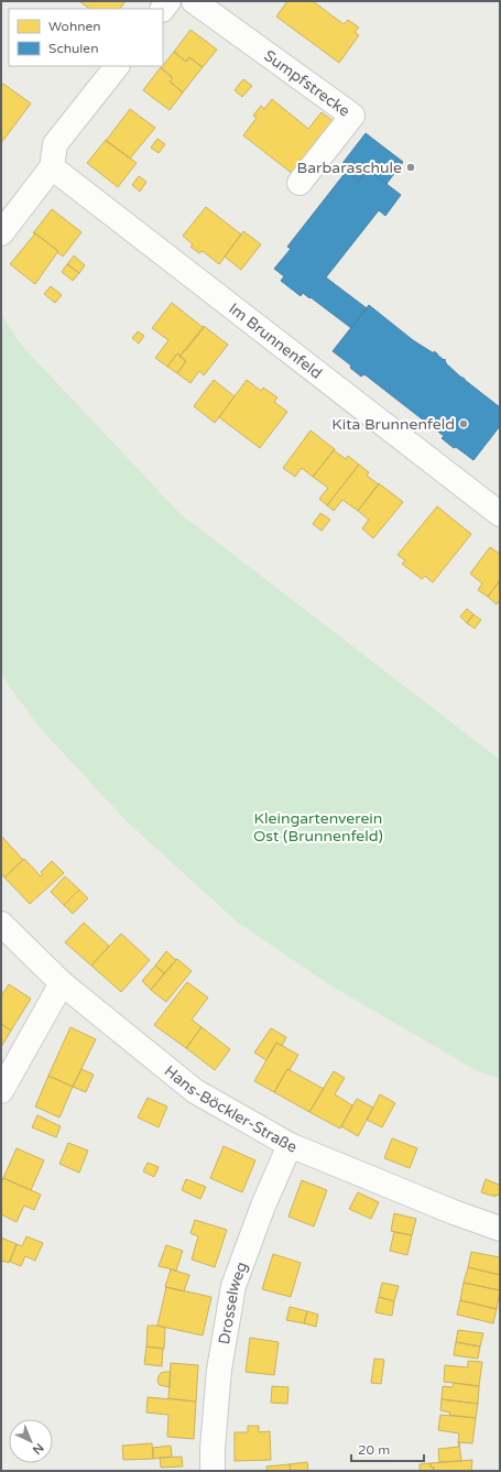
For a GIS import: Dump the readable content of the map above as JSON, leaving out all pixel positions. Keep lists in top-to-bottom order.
{
  "streets": {
    "street": [
      "Sumpfstrecke",
      "Im Brunnenfeld",
      "Hans-Böckler-Straße",
      "Drosselweg"
    ]
  },
  "crossings": [
    ["Hans-Böckler-Straße", "Drosselweg"]
  ],
  "parks": ["Kleingartenverein Ost (Brunnenfeld)"],
  "places": ["Barbaraschule", "Kita Brunnenfeld"],
  "legend": ["Wohnen", "Schulen"],
  "scale_bar": "20 m",
  "north": "bottom right"
}
